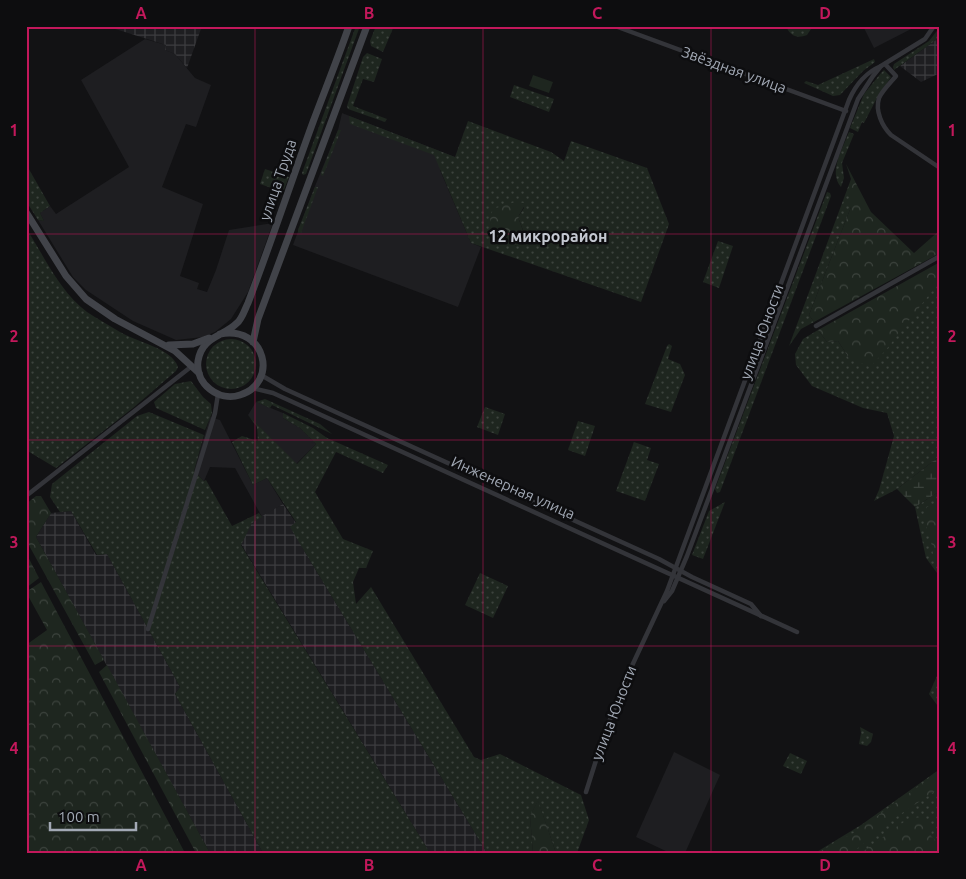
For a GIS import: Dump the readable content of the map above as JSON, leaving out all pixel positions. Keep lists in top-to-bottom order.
{
  "streets": {
    "main road": ["улица Труда"],
    "street": ["Звёздная улица", "улица Юности", "Инженерная улица"]
  },
  "crossings": [
    ["Звёздная улица", "улица Юности"],
    ["улица Труда", "Инженерная улица"],
    ["улица Юности", "Инженерная улица"]
  ],
  "districts": ["12 микрорайон"],
  "scale_bar": "100 m",
  "grid": {
    "columns": [
      "A",
      "B",
      "C",
      "D"
    ],
    "rows": [
      "1",
      "2",
      "3",
      "4"
    ]
  }
}
